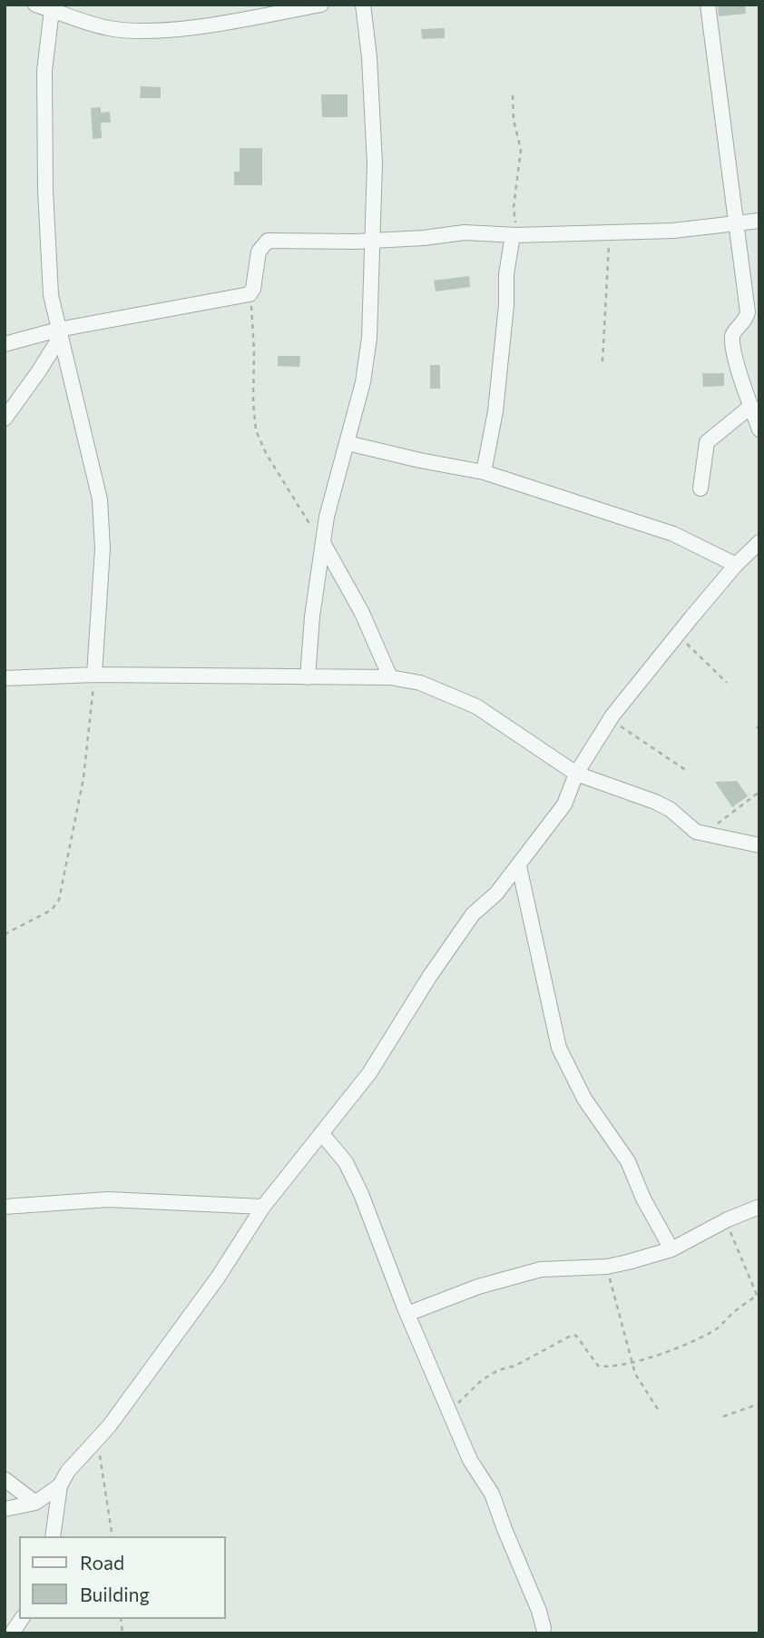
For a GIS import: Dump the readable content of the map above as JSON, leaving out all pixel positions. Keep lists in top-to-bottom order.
{
  "legend": ["Road", "Building"]
}
